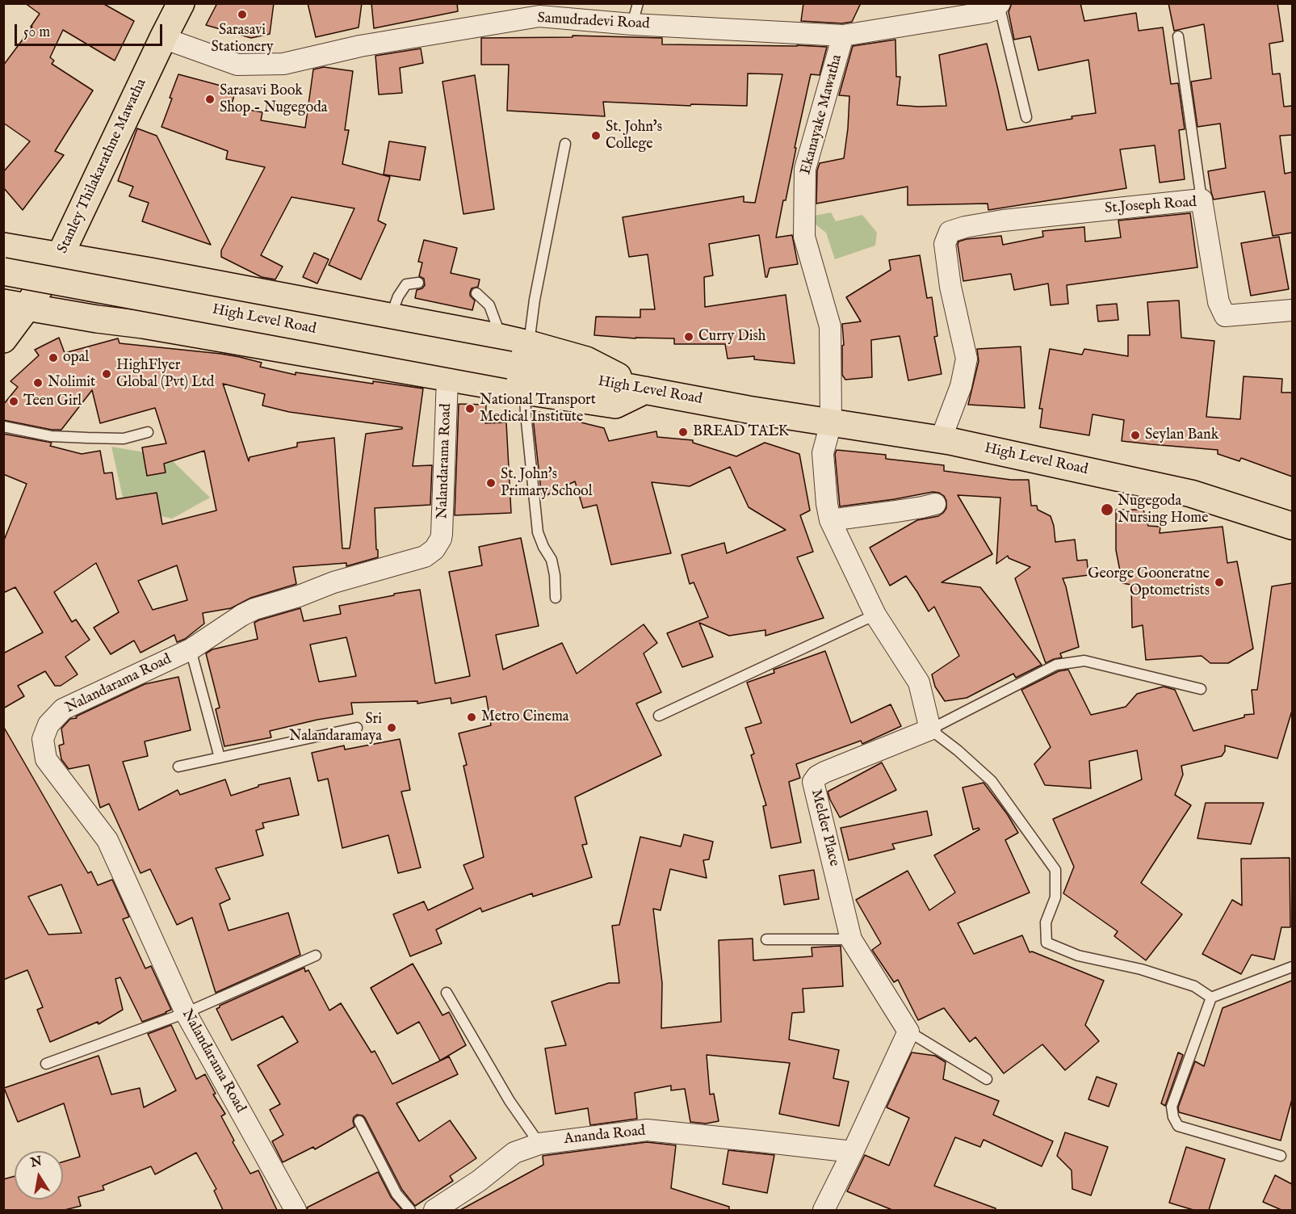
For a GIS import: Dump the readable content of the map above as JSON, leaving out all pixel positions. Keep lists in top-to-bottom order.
{
  "streets": {
    "main road": ["Stanley Thilakarathne Mawatha", "High Level Road"],
    "street": [
      "Samudradevi Road",
      "Ekanayake Mawatha",
      "St.Joseph Road",
      "Nalandarama Road",
      "Melder Place",
      "Ananda Road"
    ]
  },
  "crossings": [
    ["Samudradevi Road", "Ekanayake Mawatha"],
    ["Samudradevi Road", "Stanley Thilakarathne Mawatha"],
    ["Ekanayake Mawatha", "High Level Road"],
    ["St.Joseph Road", "High Level Road"]
  ],
  "places": [
    "Sarasavi Stationery",
    "Sarasavi Book Shop - Nugegoda",
    "St. John's College",
    "Curry Dish",
    "opal",
    "HighFlyer Global (Pvt) Ltd",
    "Nolimit",
    "Teen Girl",
    "National Transport Medical Institute",
    "BREAD TALK",
    "Seylan Bank",
    "St. John's Primary School",
    "Nugegoda Nursing Home",
    "George Gooneratne Optometrists",
    "Metro Cinema",
    "Sri Nalandaramaya"
  ],
  "scale_bar": "50 m",
  "north": "top"
}
